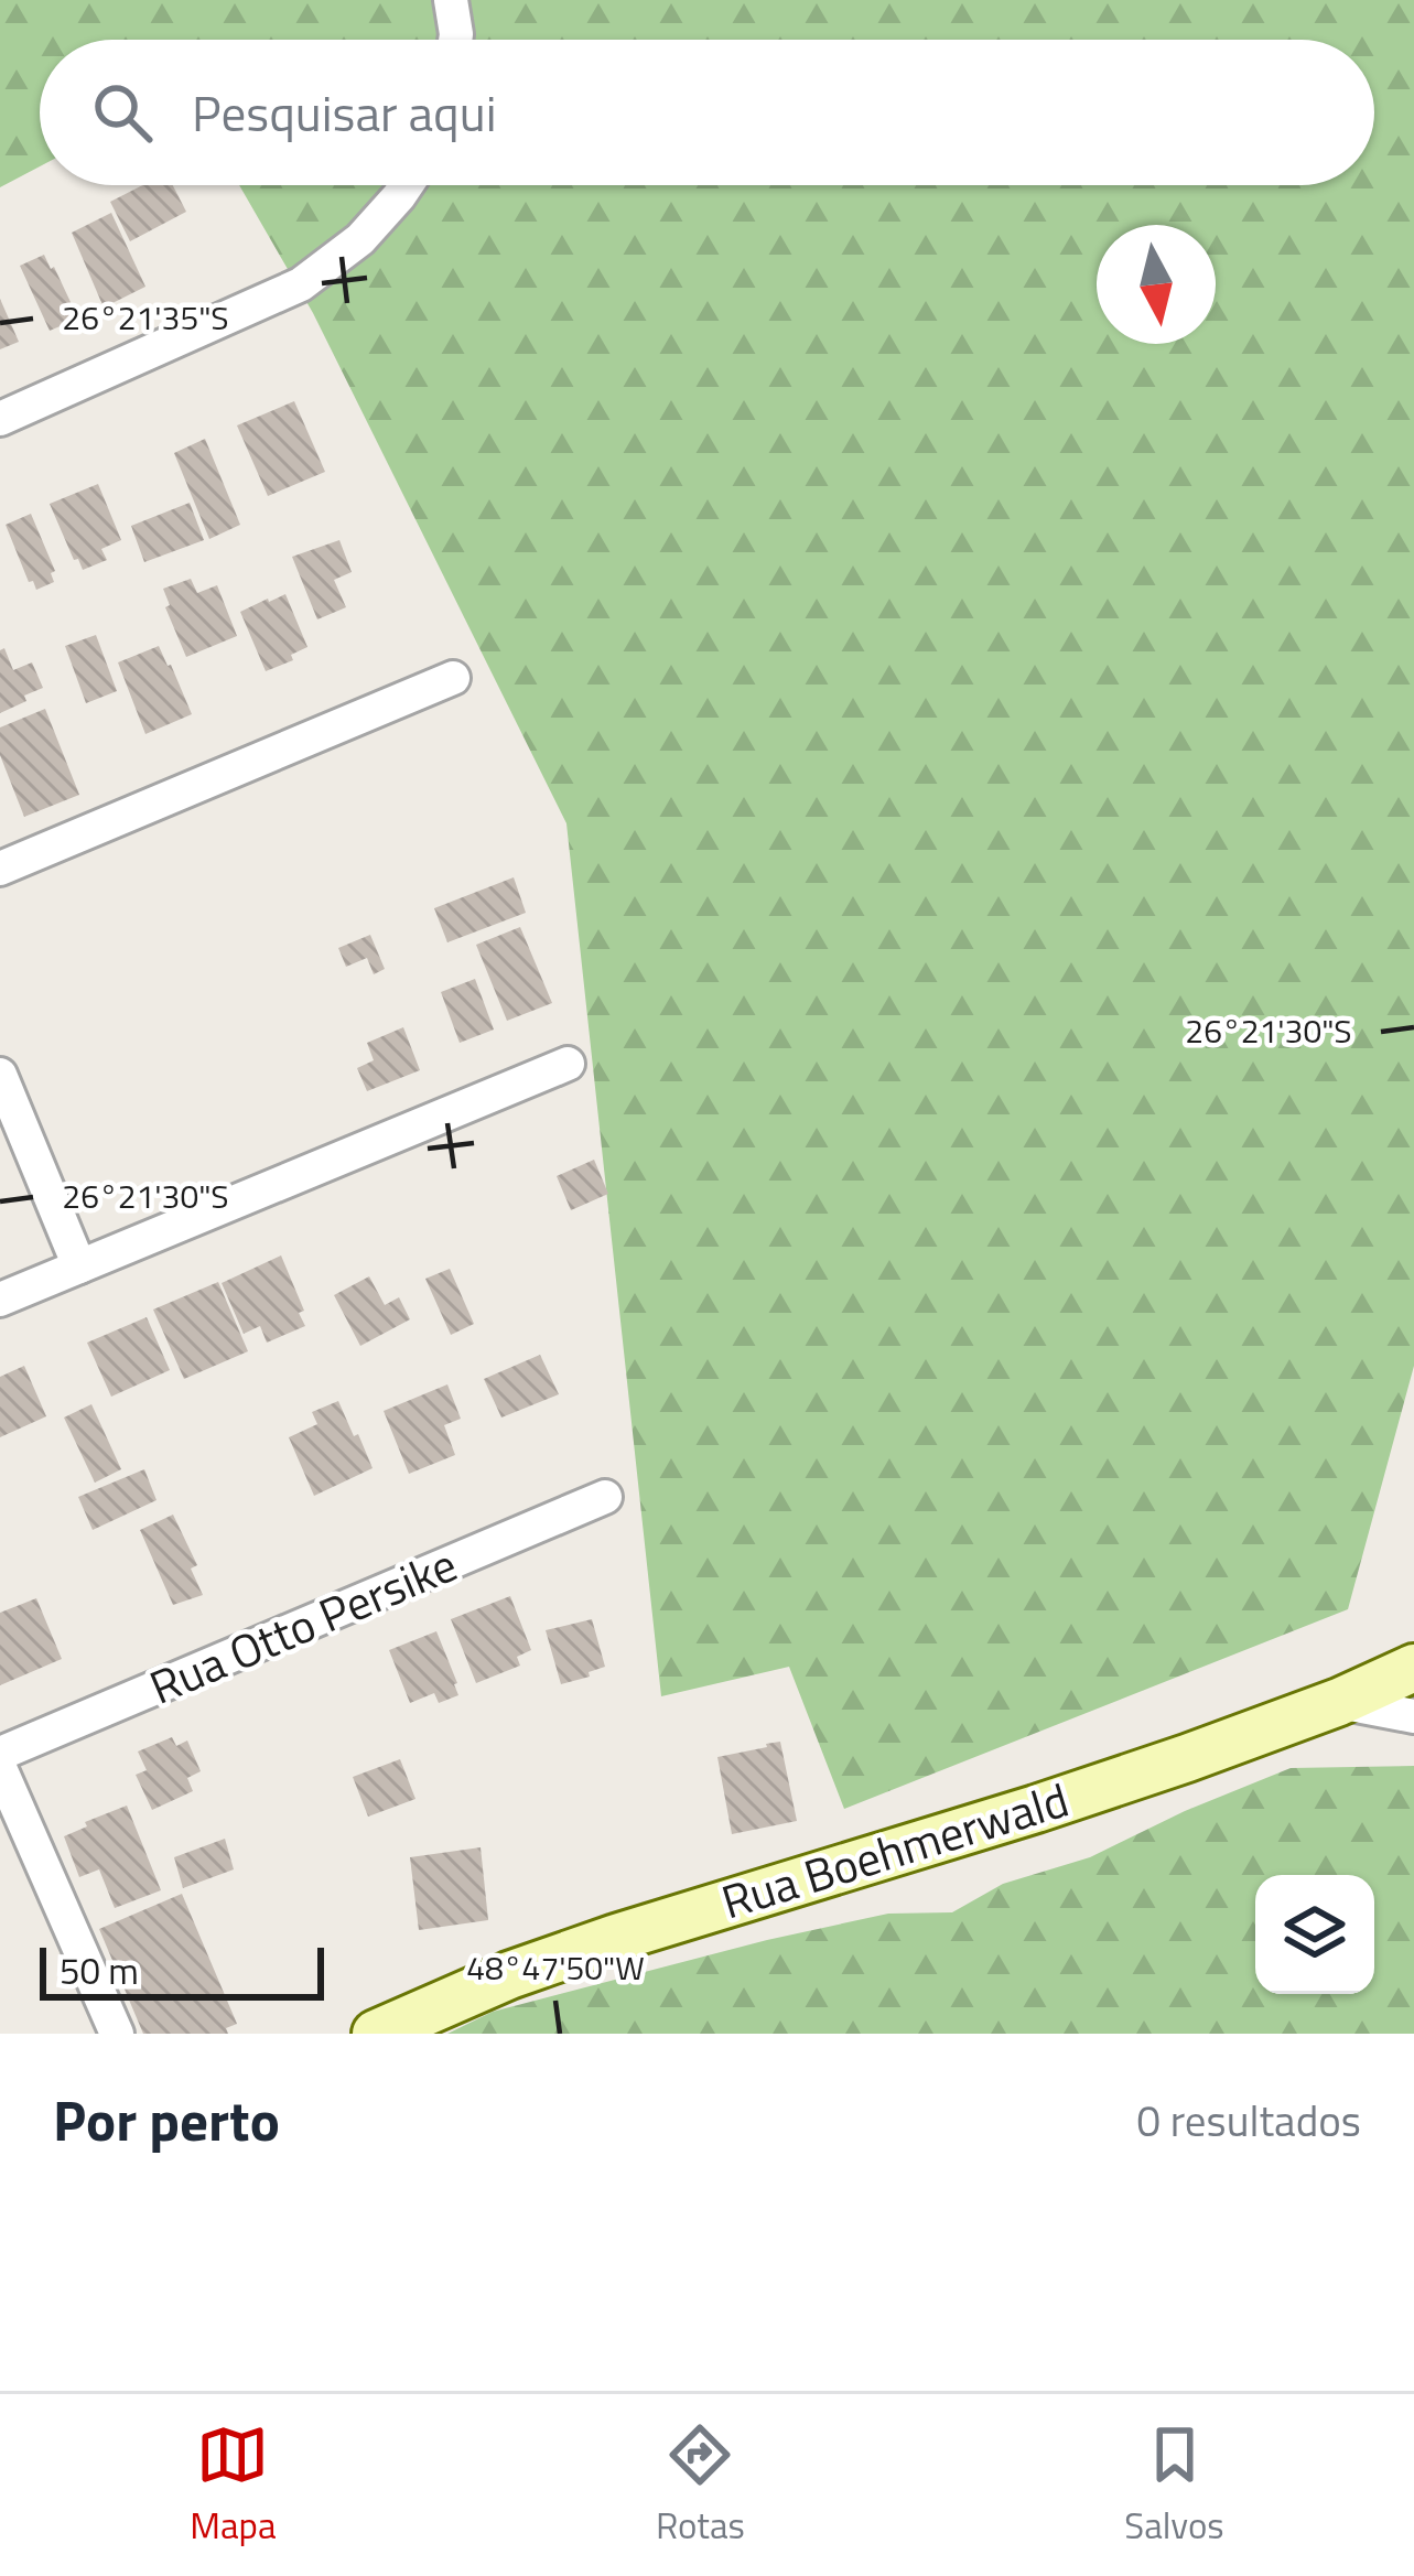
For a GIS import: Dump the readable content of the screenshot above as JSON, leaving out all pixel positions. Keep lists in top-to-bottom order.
{
  "streets": {
    "main road": ["Rua Boehmerwald"],
    "street": ["Rua Otto Persike"]
  },
  "scale_bar": "50 m",
  "north": "bottom",
  "page": {
    "search": "Pesquisar aqui",
    "scale": "50 m",
    "heading": ["Por perto", "0 resultados"],
    "nav": ["Mapa", "Rotas", "Salvos"]
  },
  "coordinates": ["26°21'35\"S", "26°21'30\"S", "48°47'50\"W"]
}
